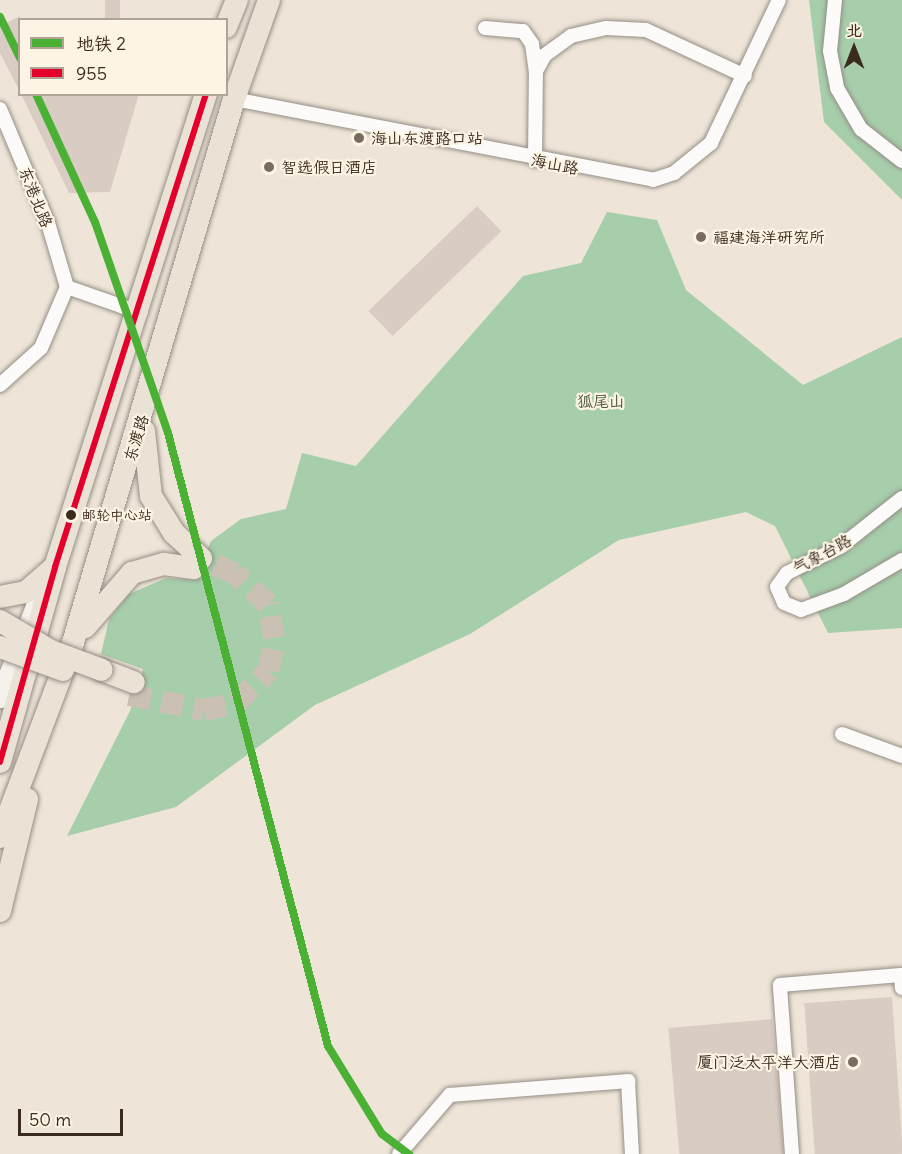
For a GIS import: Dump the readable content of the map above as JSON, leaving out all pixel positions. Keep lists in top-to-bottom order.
{
  "streets": {
    "main road": ["东渡路"],
    "street": ["海山路", "东港北路", "气象台路"]
  },
  "crossings": [
    ["海山路", "东渡路"]
  ],
  "parks": ["狐尾山"],
  "places": [
    "海山东渡路口站",
    "智选假日酒店",
    "福建海洋研究所",
    "邮轮中心站",
    "厦门泛太平洋大酒店"
  ],
  "lines": ["metro line 2", "transit line 955"],
  "legend": ["地铁 2", "955"],
  "scale_bar": "50 m",
  "north": "top"
}
